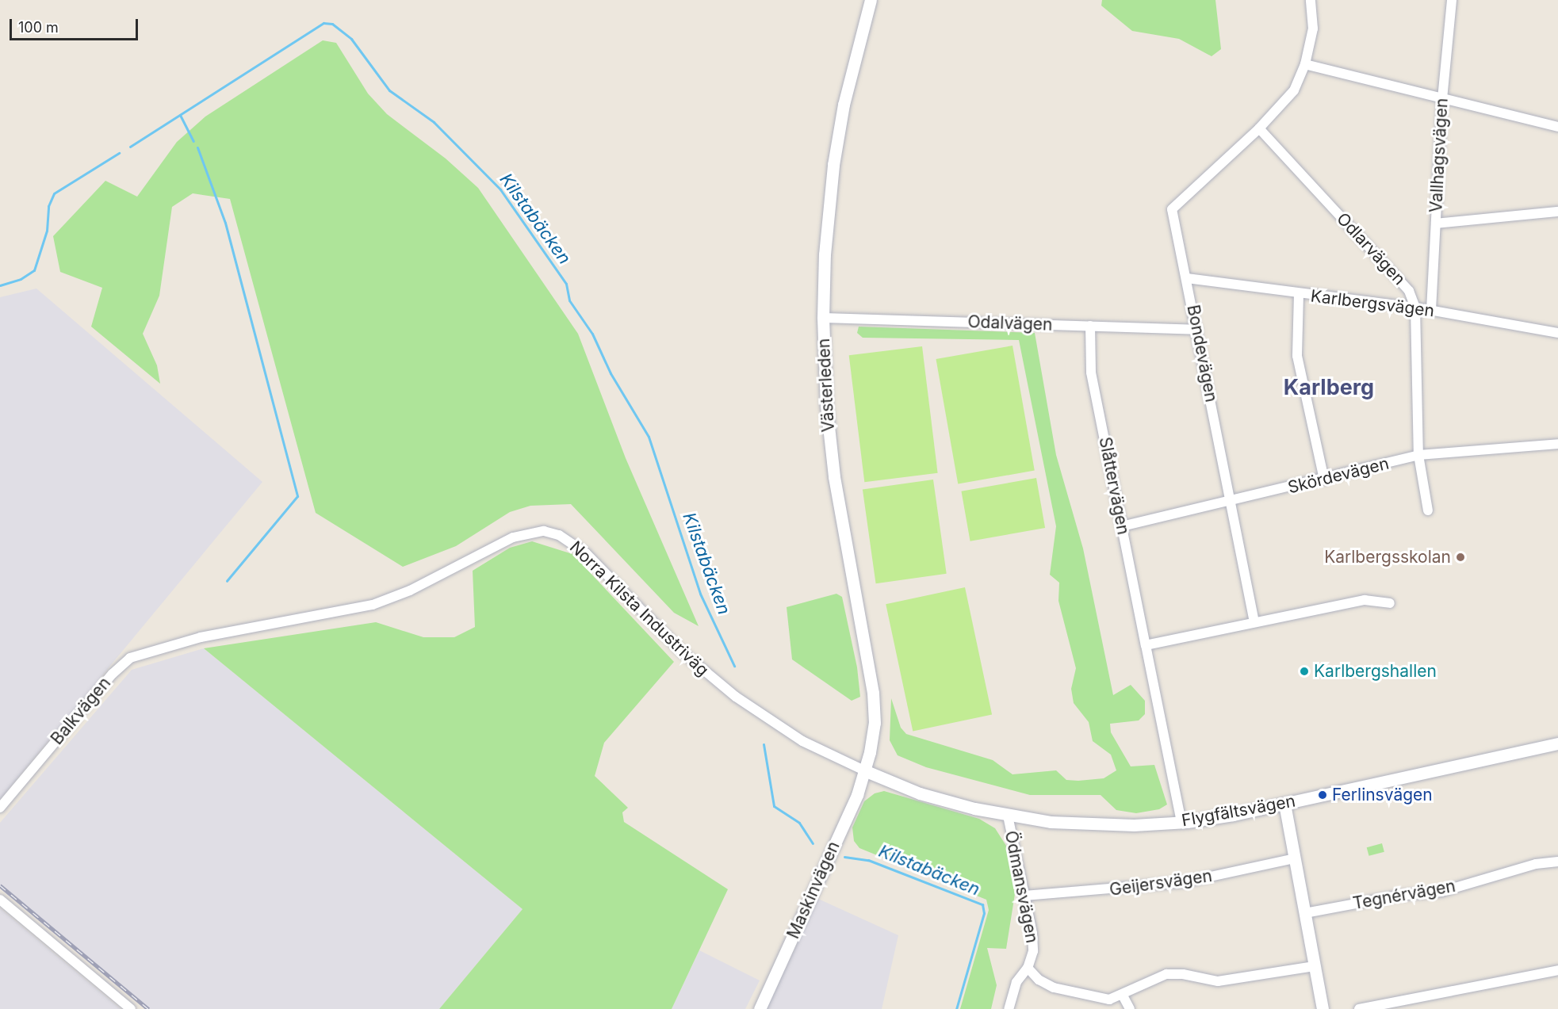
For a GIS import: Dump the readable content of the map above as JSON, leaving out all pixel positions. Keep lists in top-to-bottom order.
{
  "streets": {
    "street": [
      "Vallhagsvägen",
      "Odlarvägen",
      "Karlbergsvägen",
      "Odalvägen",
      "Bondevägen",
      "Västerleden",
      "Skördevägen",
      "Slåttervägen",
      "Norra Kilsta Industriväg",
      "Balkvägen",
      "Flygfältsvägen",
      "Geijersvägen",
      "Ödmansvägen",
      "Maskinvägen",
      "Tegnérvägen"
    ]
  },
  "crossings": [
    ["Vallhagsvägen", "Karlbergsvägen"],
    ["Odlarvägen", "Karlbergsvägen"],
    ["Odlarvägen", "Bondevägen"],
    ["Odlarvägen", "Skördevägen"],
    ["Karlbergsvägen", "Bondevägen"],
    ["Odalvägen", "Bondevägen"],
    ["Odalvägen", "Västerleden"],
    ["Odalvägen", "Slåttervägen"],
    ["Bondevägen", "Skördevägen"],
    ["Västerleden", "Norra Kilsta Industriväg"],
    ["Västerleden", "Flygfältsvägen"],
    ["Västerleden", "Maskinvägen"],
    ["Skördevägen", "Slåttervägen"],
    ["Slåttervägen", "Flygfältsvägen"],
    ["Norra Kilsta Industriväg", "Balkvägen"],
    ["Norra Kilsta Industriväg", "Flygfältsvägen"],
    ["Norra Kilsta Industriväg", "Maskinvägen"],
    ["Flygfältsvägen", "Ödmansvägen"],
    ["Flygfältsvägen", "Maskinvägen"],
    ["Geijersvägen", "Ödmansvägen"]
  ],
  "districts": ["Karlberg"],
  "water": ["Kilstabäcken"],
  "places": ["Karlbergsskolan", "Karlbergshallen", "Ferlinsvägen"],
  "scale_bar": "100 m"
}
